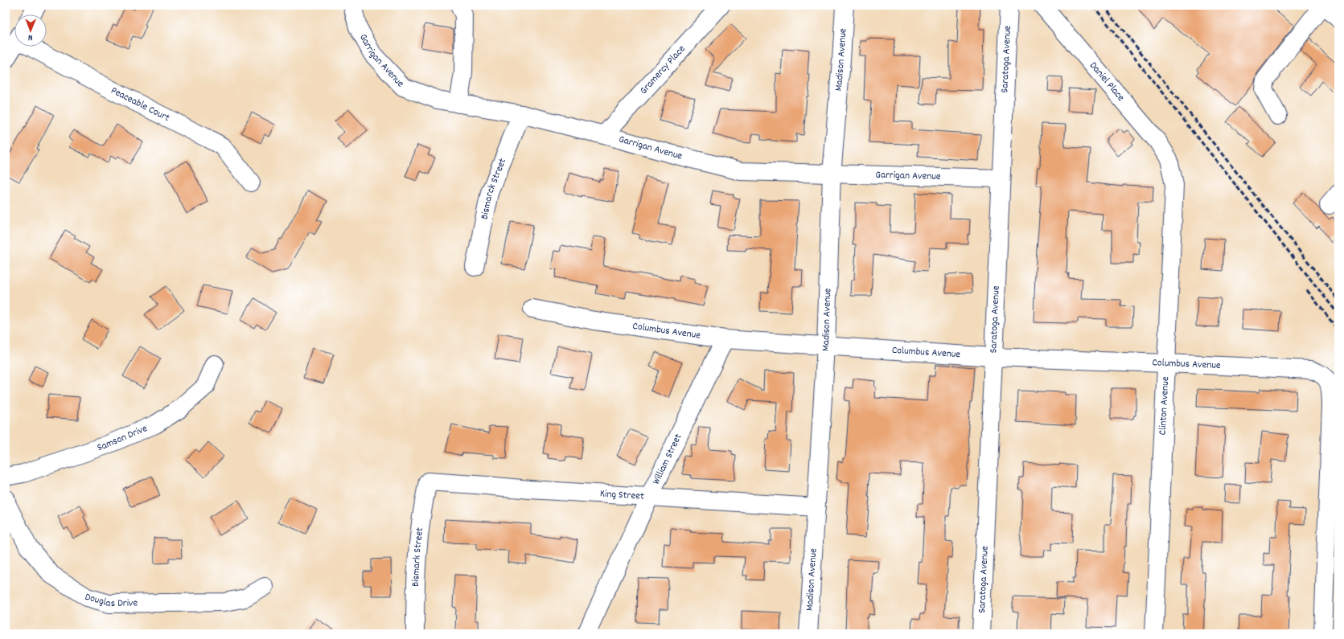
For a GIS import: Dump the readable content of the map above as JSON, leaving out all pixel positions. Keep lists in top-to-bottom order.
{
  "streets": {
    "street": [
      "Garrigan Avenue",
      "Madison Avenue",
      "Saratoga Avenue",
      "Gramercy Place",
      "Daniel Place",
      "Peaceable Court",
      "Bismarck Street",
      "Columbus Avenue",
      "Clinton Avenue",
      "Samson Drive",
      "William Street",
      "King Street",
      "Bismark Street",
      "Douglas Drive"
    ]
  },
  "crossings": [
    ["Garrigan Avenue", "Madison Avenue"],
    ["Garrigan Avenue", "Saratoga Avenue"],
    ["Garrigan Avenue", "Gramercy Place"],
    ["Garrigan Avenue", "Bismarck Street"],
    ["Madison Avenue", "Columbus Avenue"],
    ["Madison Avenue", "King Street"],
    ["Saratoga Avenue", "Columbus Avenue"],
    ["Daniel Place", "Clinton Avenue"],
    ["Columbus Avenue", "Clinton Avenue"],
    ["Columbus Avenue", "William Street"],
    ["William Street", "King Street"],
    ["King Street", "Bismark Street"]
  ],
  "north": "bottom"
}
